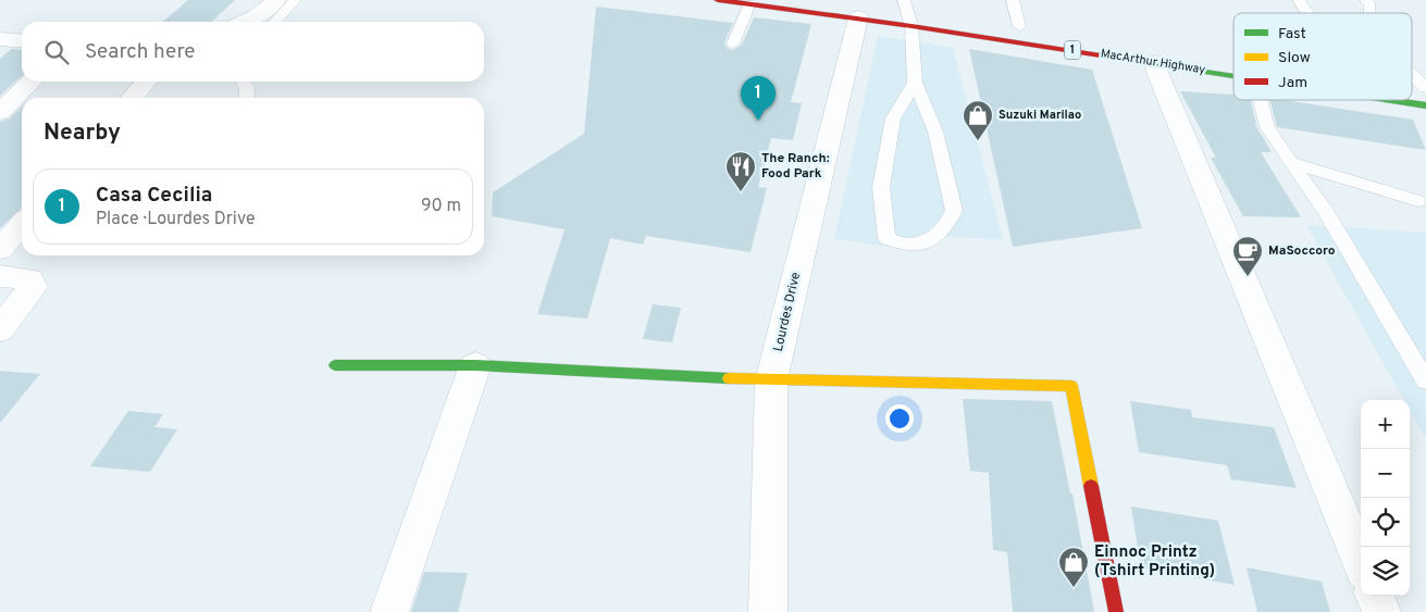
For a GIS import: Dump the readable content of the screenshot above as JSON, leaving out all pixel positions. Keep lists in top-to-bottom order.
{
  "streets": {
    "main road": ["1", "MacArthur Highway"],
    "street": ["Lourdes Drive"]
  },
  "crossings": [
    ["MacArthur Highway", "Lourdes Drive"]
  ],
  "places": {
    "shop": ["Suzuki Marilao", "Einnoc Printz (Tshirt Printing)"],
    "restaurant": ["The Ranch: Food Park"],
    "cafe": ["MaSoccoro"]
  },
  "legend": ["Fast", "Slow", "Jam"],
  "page": {
    "search": "Search here",
    "pins": "1",
    "heading": "Nearby",
    "list": [
      {
        "mark": "1",
        "name": "Casa Cecilia",
        "note": "Place · Lourdes Drive",
        "value": "90 m"
      }
    ],
    "map_buttons": ["+", "−"]
  }
}
